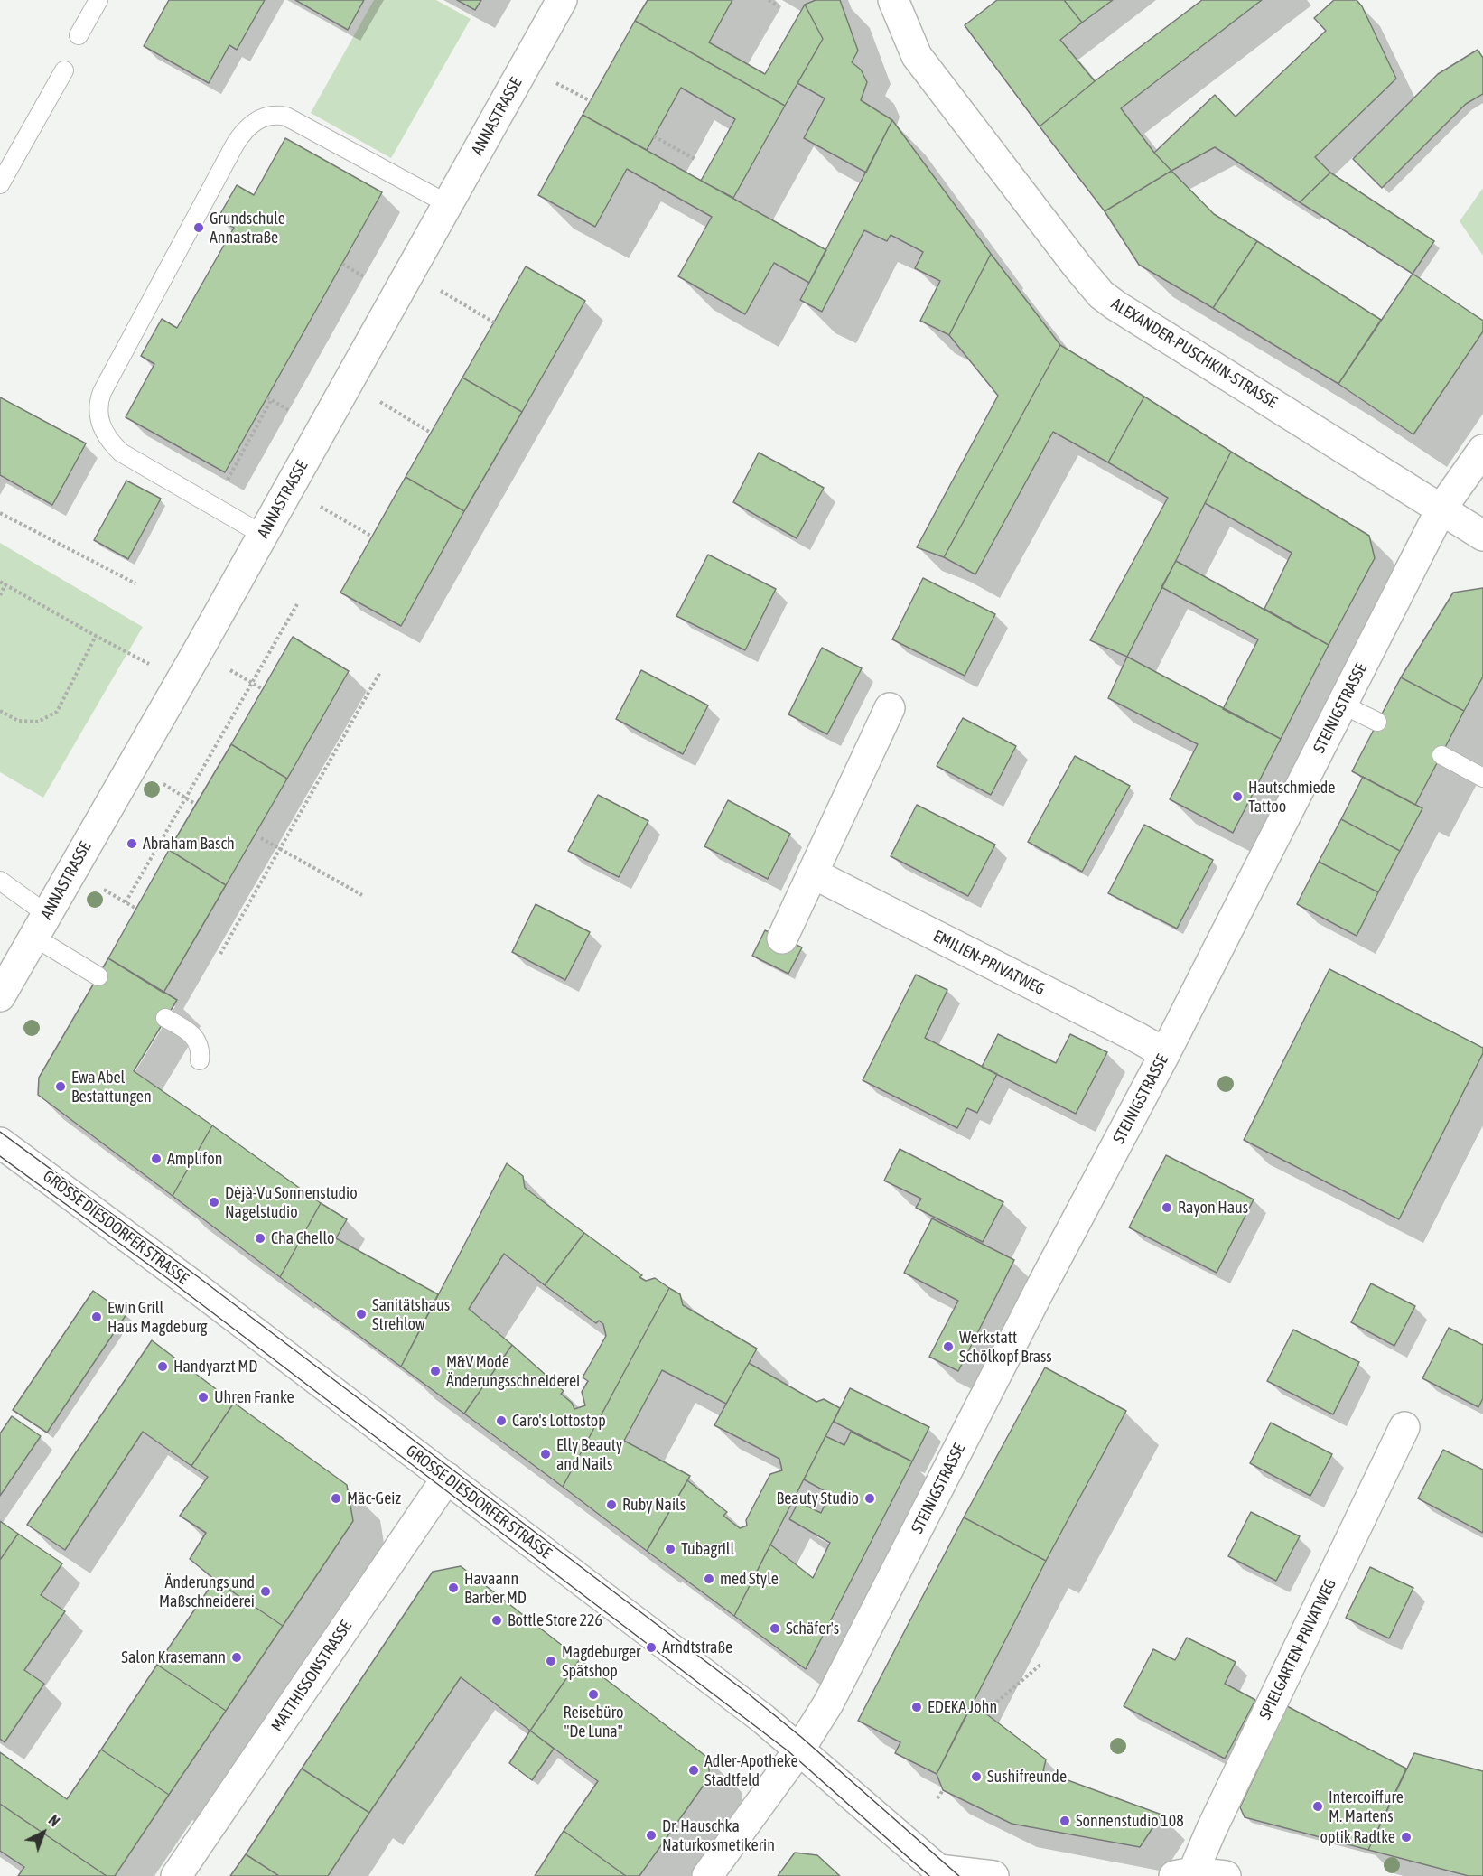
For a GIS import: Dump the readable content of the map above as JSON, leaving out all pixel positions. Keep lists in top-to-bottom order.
{
  "streets": {
    "street": [
      "ANNASTRASSE",
      "ALEXANDER-PUSCHKIN-STRASSE",
      "STEINIGSTRASSE",
      "EMILIEN-PRIVATWEG",
      "GROSSE DIESDORFER STRASSE",
      "SPIELGARTEN-PRIVATWEG",
      "MATTHISSONSTRASSE"
    ]
  },
  "crossings": [
    ["ALEXANDER-PUSCHKIN-STRASSE", "STEINIGSTRASSE"],
    ["STEINIGSTRASSE", "EMILIEN-PRIVATWEG"],
    ["STEINIGSTRASSE", "GROSSE DIESDORFER STRASSE"],
    ["GROSSE DIESDORFER STRASSE", "MATTHISSONSTRASSE"]
  ],
  "places": [
    "Grundschule Annastraße",
    "Hautschmiede Tattoo",
    "Abraham Basch",
    "Ewa Abel Bestattungen",
    "Amplifon",
    "Dèjà-Vu Sonnenstudio Nagelstudio",
    "Rayon Haus",
    "Cha Chello",
    "Sanitätshaus Strehlow",
    "Ewin Grill Haus Magdeburg",
    "Werkstatt Schölkopf Brass",
    "Handyarzt MD",
    "M&V Mode Änderungsschneiderei",
    "Uhren Franke",
    "Caro's Lottostop",
    "Elly Beauty and Nails",
    "Mäc-Geiz",
    "Beauty Studio",
    "Ruby Nails",
    "Tubagrill",
    "med Style",
    "Havaann Barber MD",
    "Änderungs und Maßschneiderei",
    "Bottle Store 226",
    "Schäfer's",
    "Arndtstraße",
    "Salon Krasemann",
    "Magdeburger Spätshop",
    "Reisebüro \"De Luna\"",
    "EDEKA John",
    "Adler-Apotheke Stadtfeld",
    "Sushifreunde",
    "Intercoiffure M. Martens",
    "Sonnenstudio 108",
    "Dr. Hauschka Naturkosmetikerin",
    "optik Radtke"
  ],
  "north": "top right"
}
